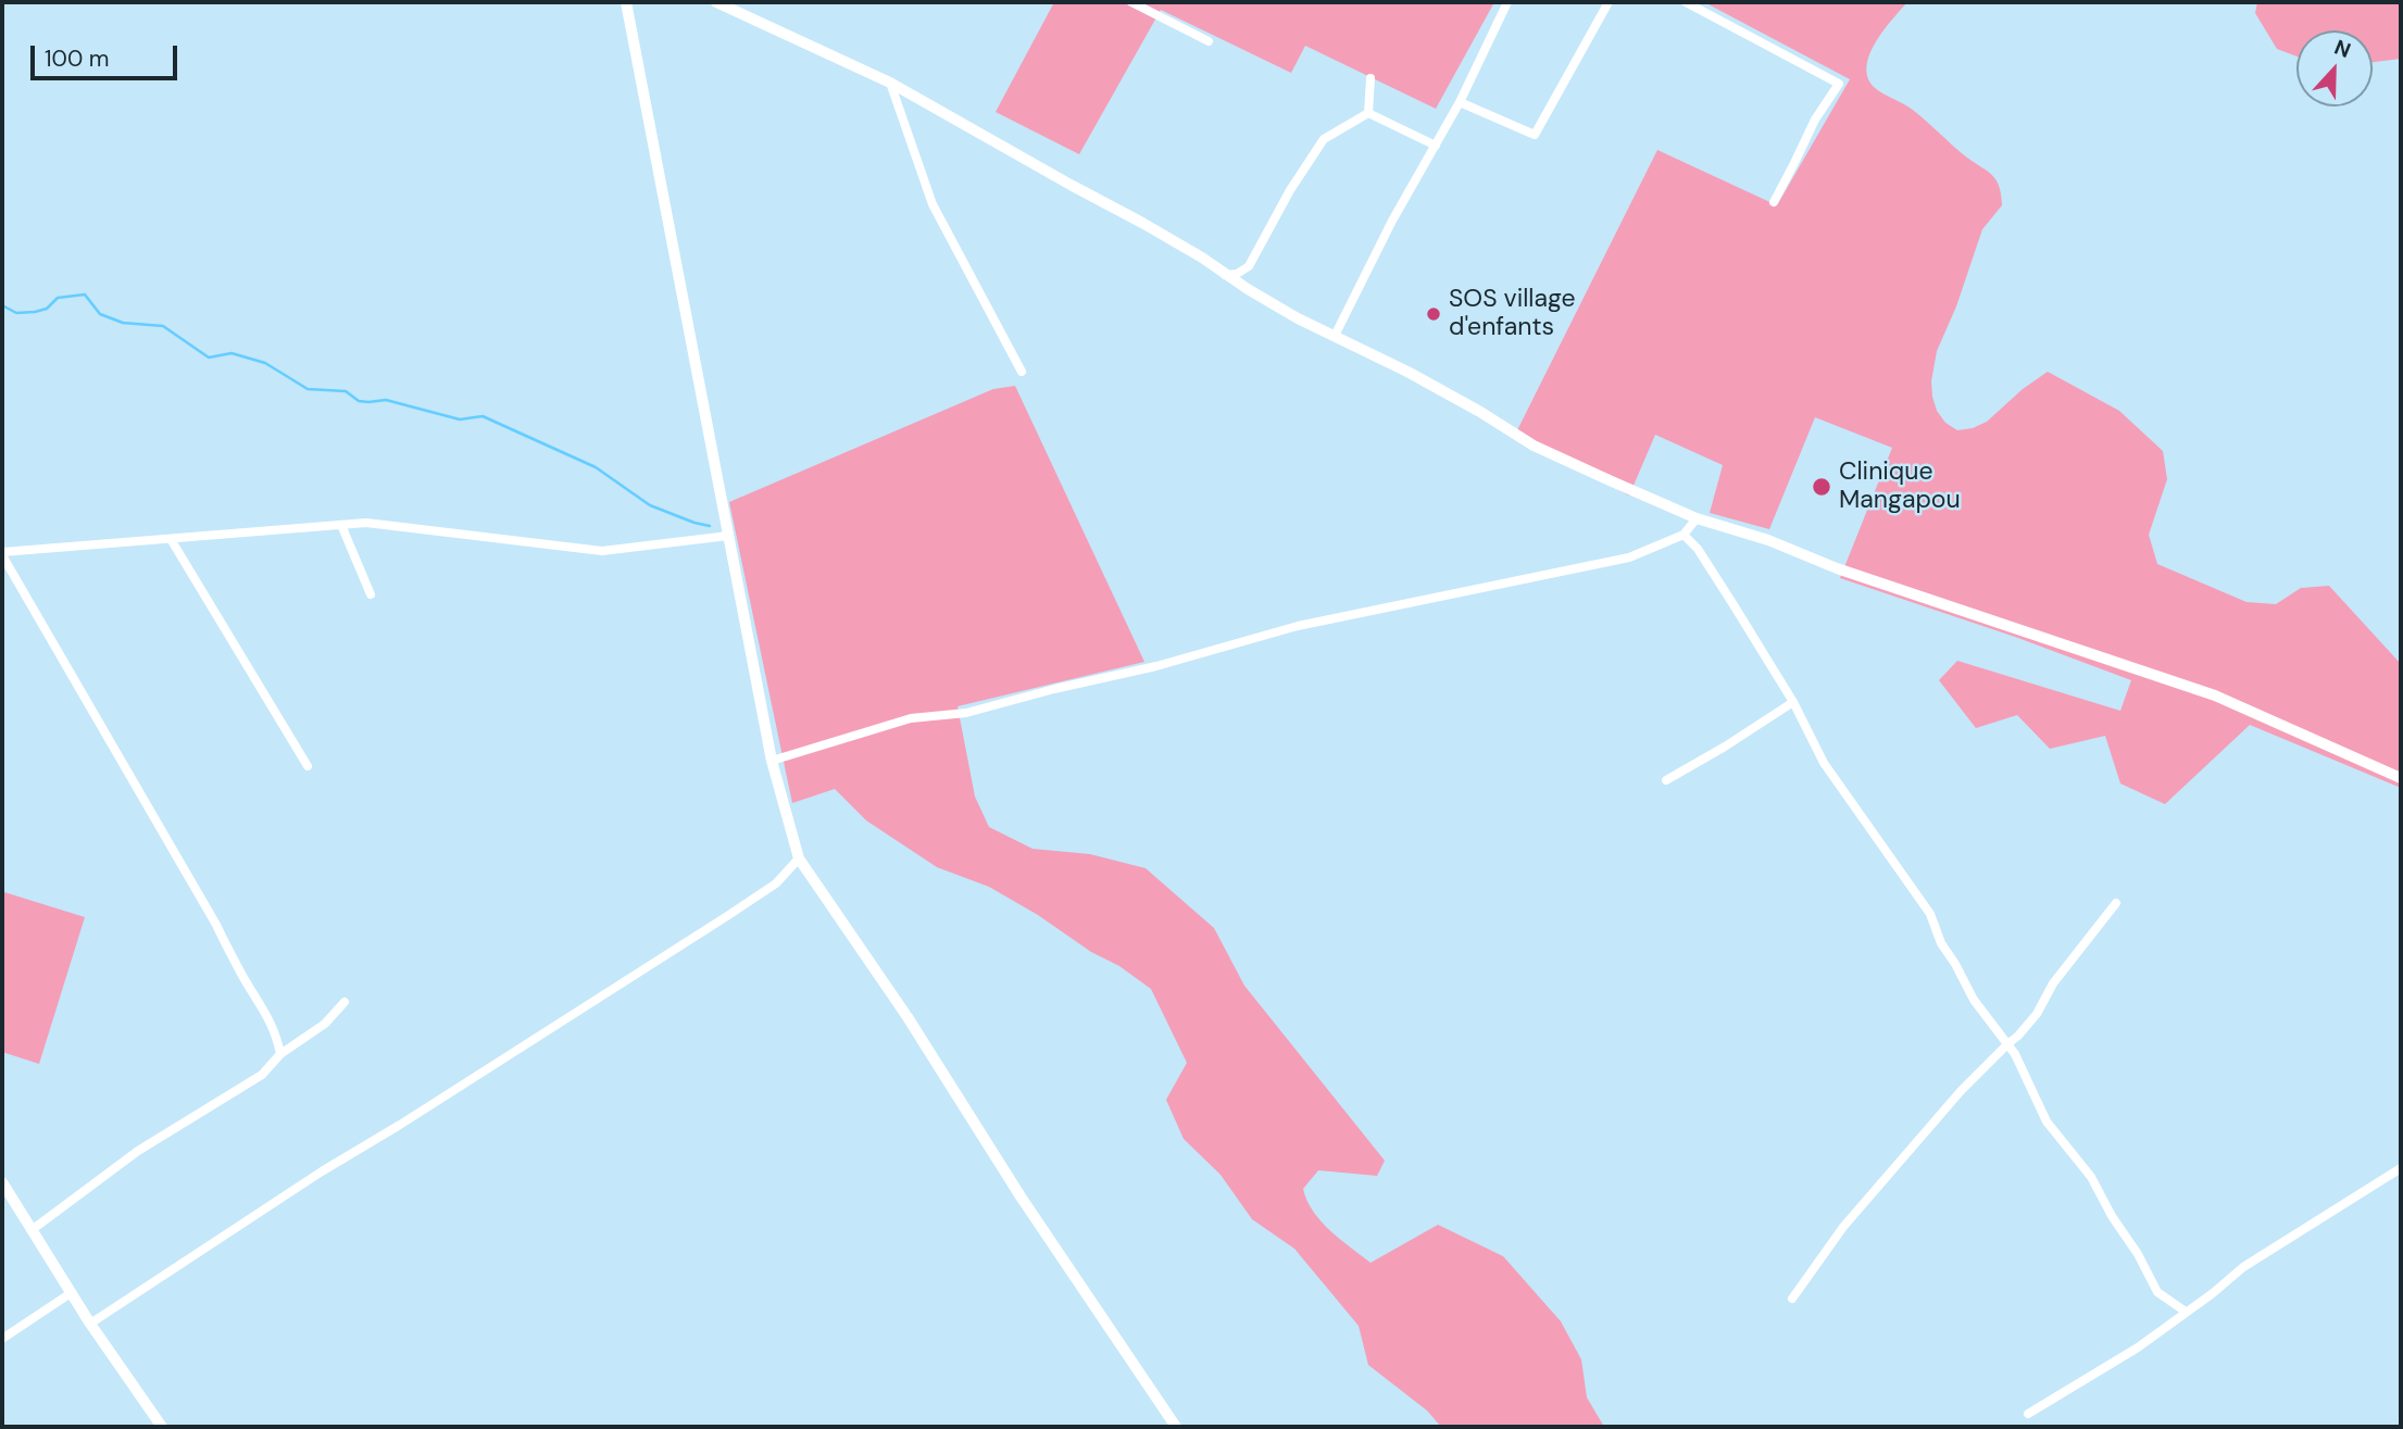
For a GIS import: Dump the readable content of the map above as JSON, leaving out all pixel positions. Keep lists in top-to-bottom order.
{
  "places": ["SOS village d'enfants", "Clinique Mangapou"],
  "scale_bar": "100 m",
  "north": "top"
}
